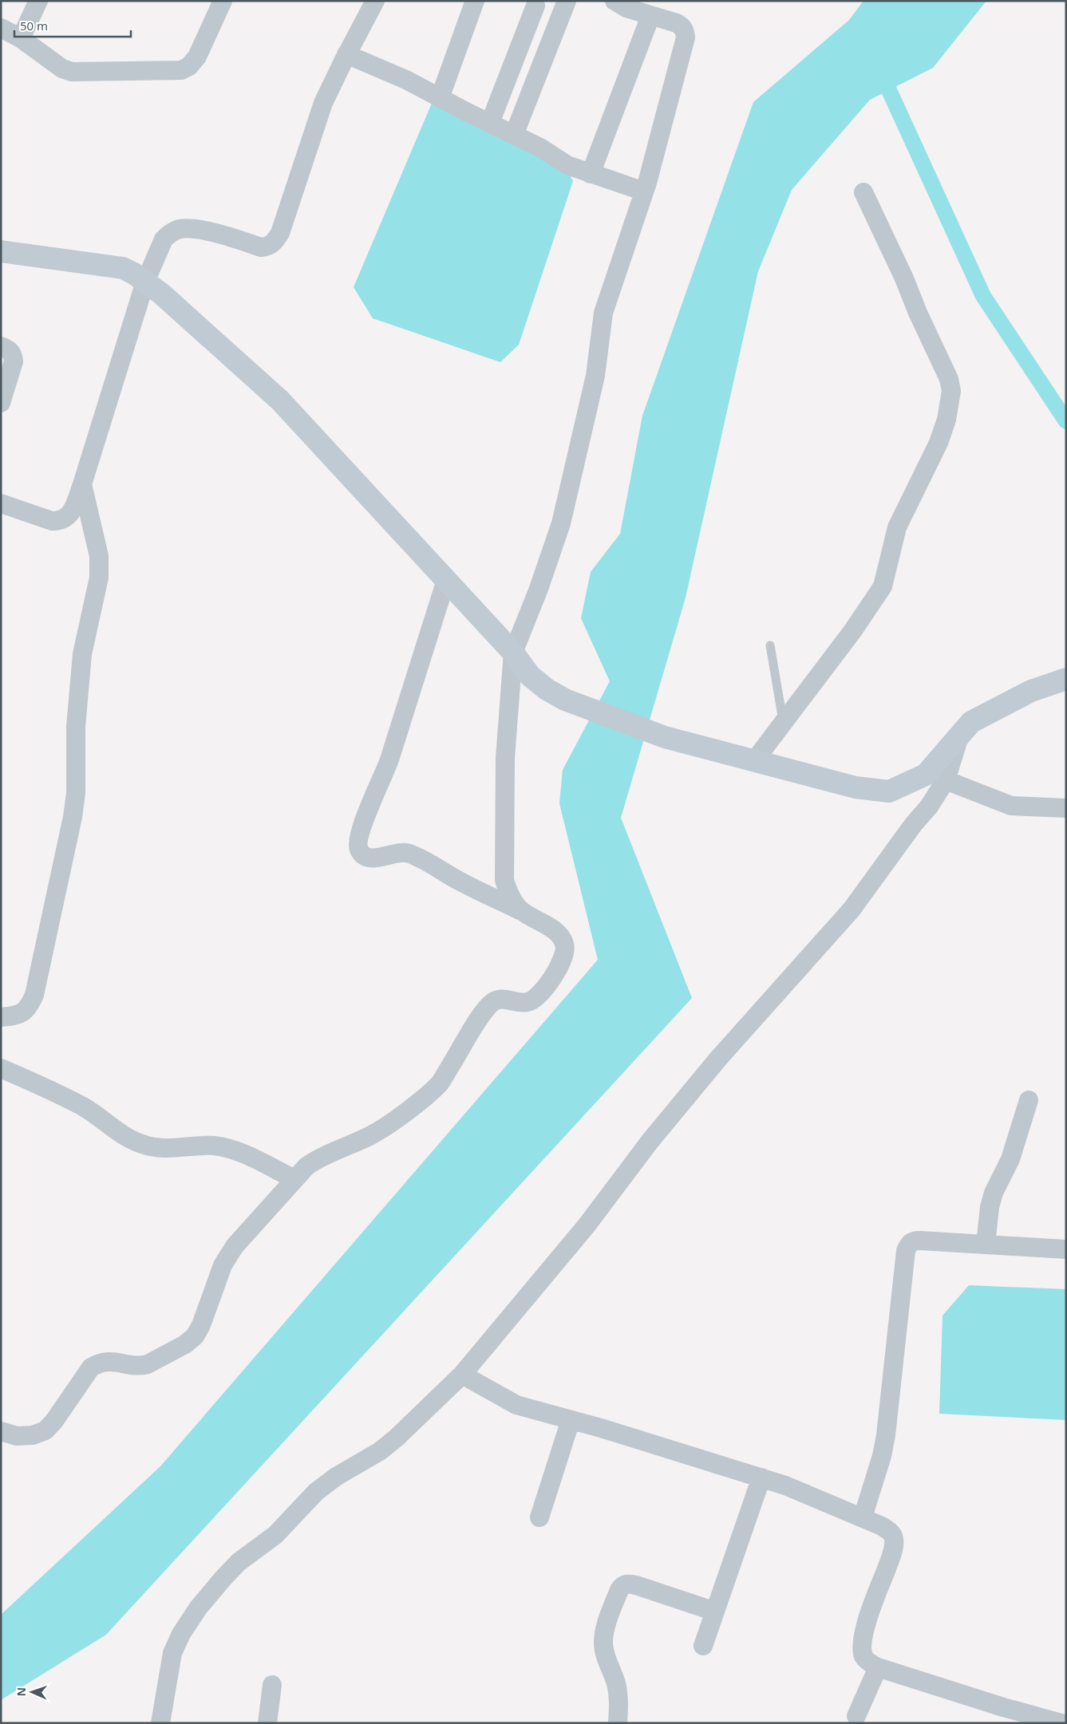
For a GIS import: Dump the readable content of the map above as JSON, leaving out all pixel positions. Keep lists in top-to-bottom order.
{
  "scale_bar": "50 m",
  "north": "left"
}
